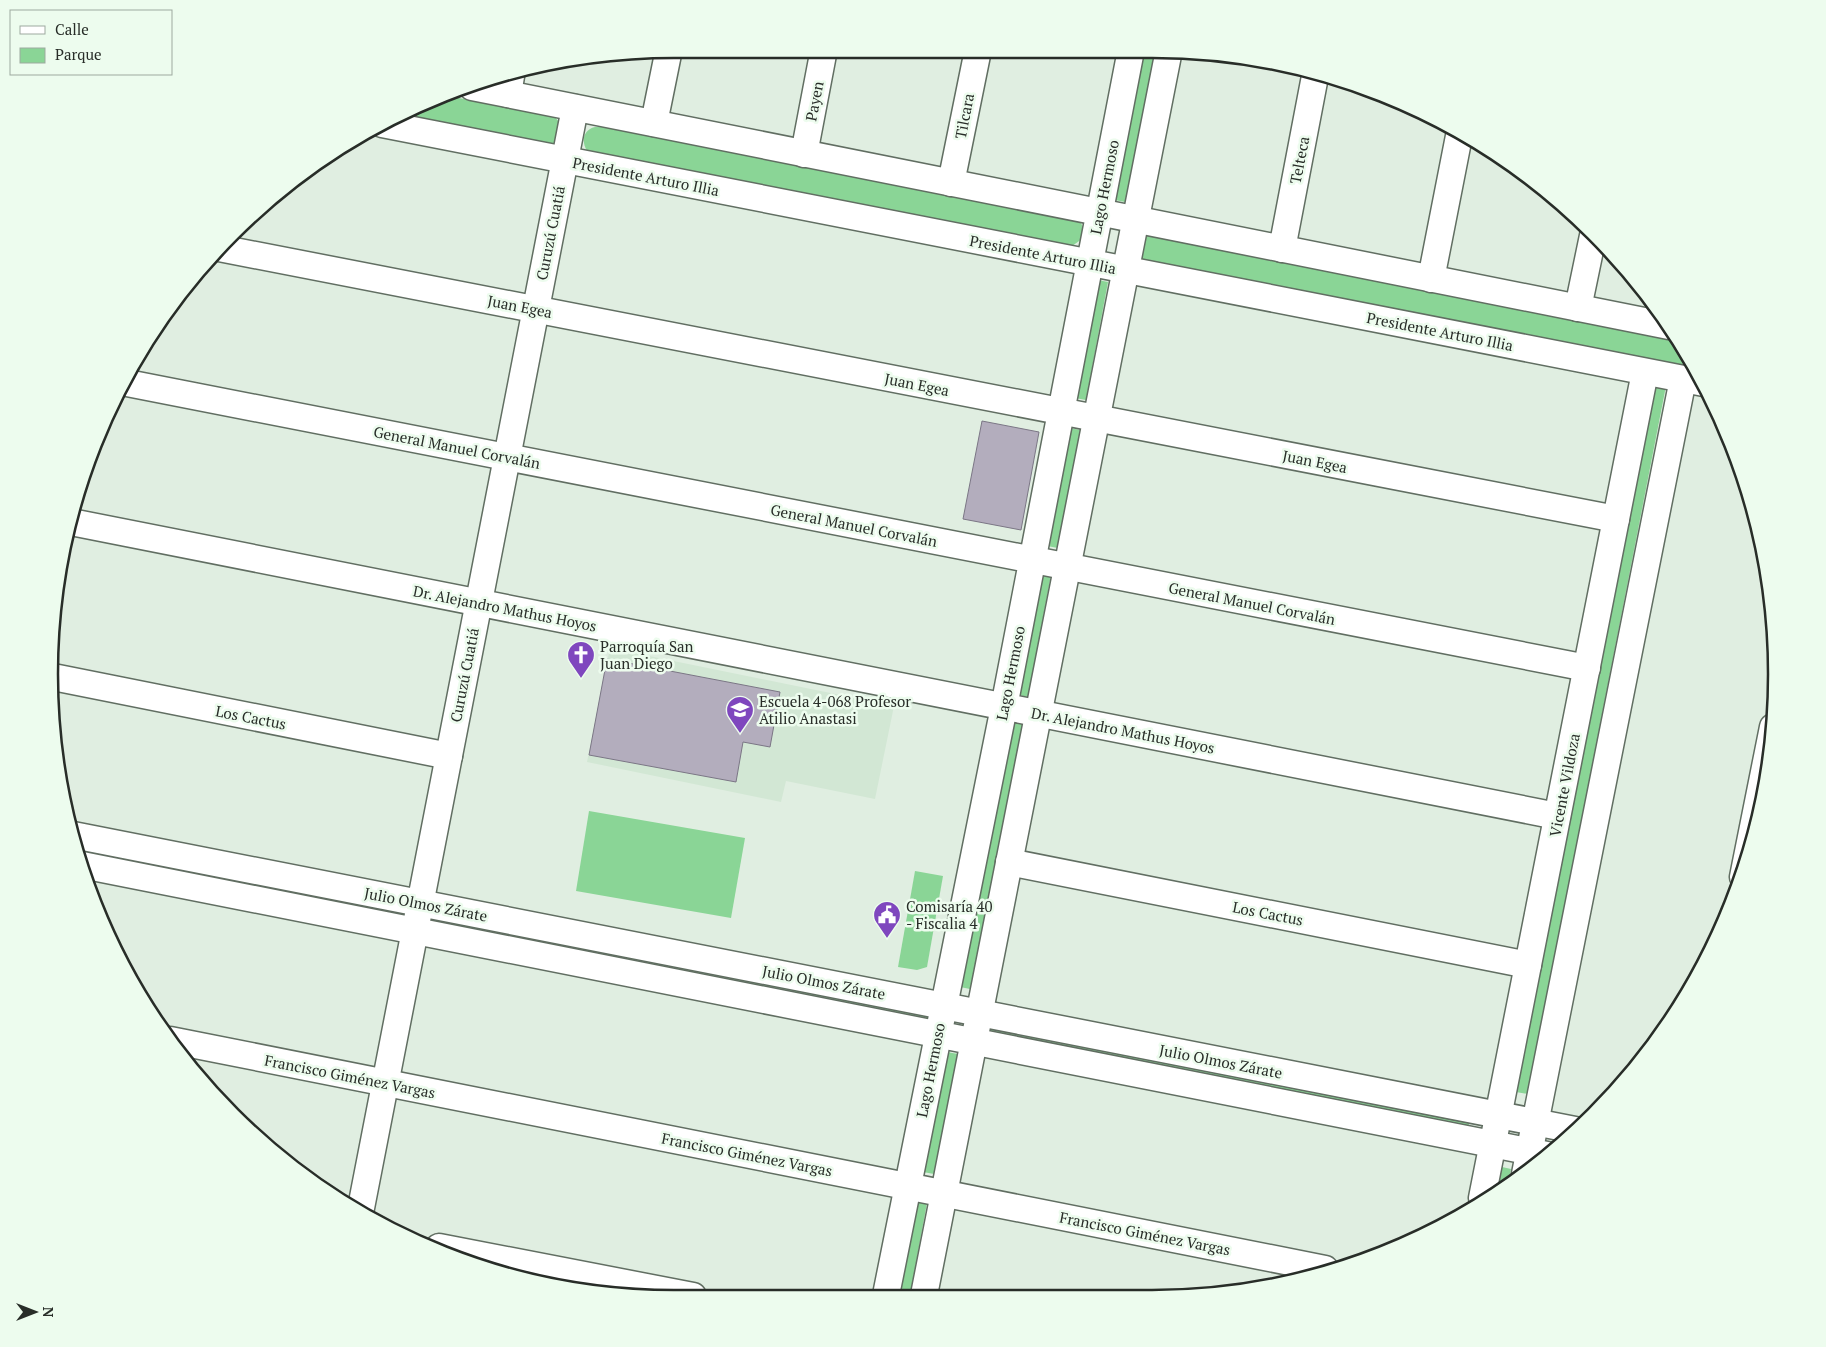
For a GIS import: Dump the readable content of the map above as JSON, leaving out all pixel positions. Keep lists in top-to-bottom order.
{
  "streets": {
    "street": [
      "Payen",
      "Tilcara",
      "Telteca",
      "Presidente Arturo Illia",
      "Lago Hermoso",
      "Curuzú Cuatiá",
      "Juan Egea",
      "General Manuel Corvalán",
      "Dr. Alejandro Mathus Hoyos",
      "Los Cactus",
      "Vicente Vildoza",
      "Julio Olmos Zárate",
      "Francisco Giménez Vargas"
    ]
  },
  "crossings": [
    ["Presidente Arturo Illia", "Lago Hermoso"],
    ["Presidente Arturo Illia", "Curuzú Cuatiá"],
    ["Presidente Arturo Illia", "Vicente Vildoza"],
    ["Lago Hermoso", "Juan Egea"],
    ["Lago Hermoso", "General Manuel Corvalán"],
    ["Lago Hermoso", "Dr. Alejandro Mathus Hoyos"],
    ["Lago Hermoso", "Julio Olmos Zárate"],
    ["Lago Hermoso", "Francisco Giménez Vargas"],
    ["Curuzú Cuatiá", "Juan Egea"],
    ["Curuzú Cuatiá", "General Manuel Corvalán"],
    ["Curuzú Cuatiá", "Dr. Alejandro Mathus Hoyos"],
    ["Curuzú Cuatiá", "Los Cactus"],
    ["Curuzú Cuatiá", "Julio Olmos Zárate"],
    ["Curuzú Cuatiá", "Francisco Giménez Vargas"],
    ["Juan Egea", "Vicente Vildoza"],
    ["General Manuel Corvalán", "Vicente Vildoza"],
    ["Dr. Alejandro Mathus Hoyos", "Vicente Vildoza"],
    ["Los Cactus", "Vicente Vildoza"],
    ["Vicente Vildoza", "Julio Olmos Zárate"]
  ],
  "places": {
    "church": ["Parroquía San Juan Diego"],
    "school or university": ["Escuela 4-068 Profesor Atilio Anastasi"],
    "public building": ["Comisaría 40 - Fiscalia 4"]
  },
  "legend": ["Calle", "Parque"],
  "north": "right"
}
